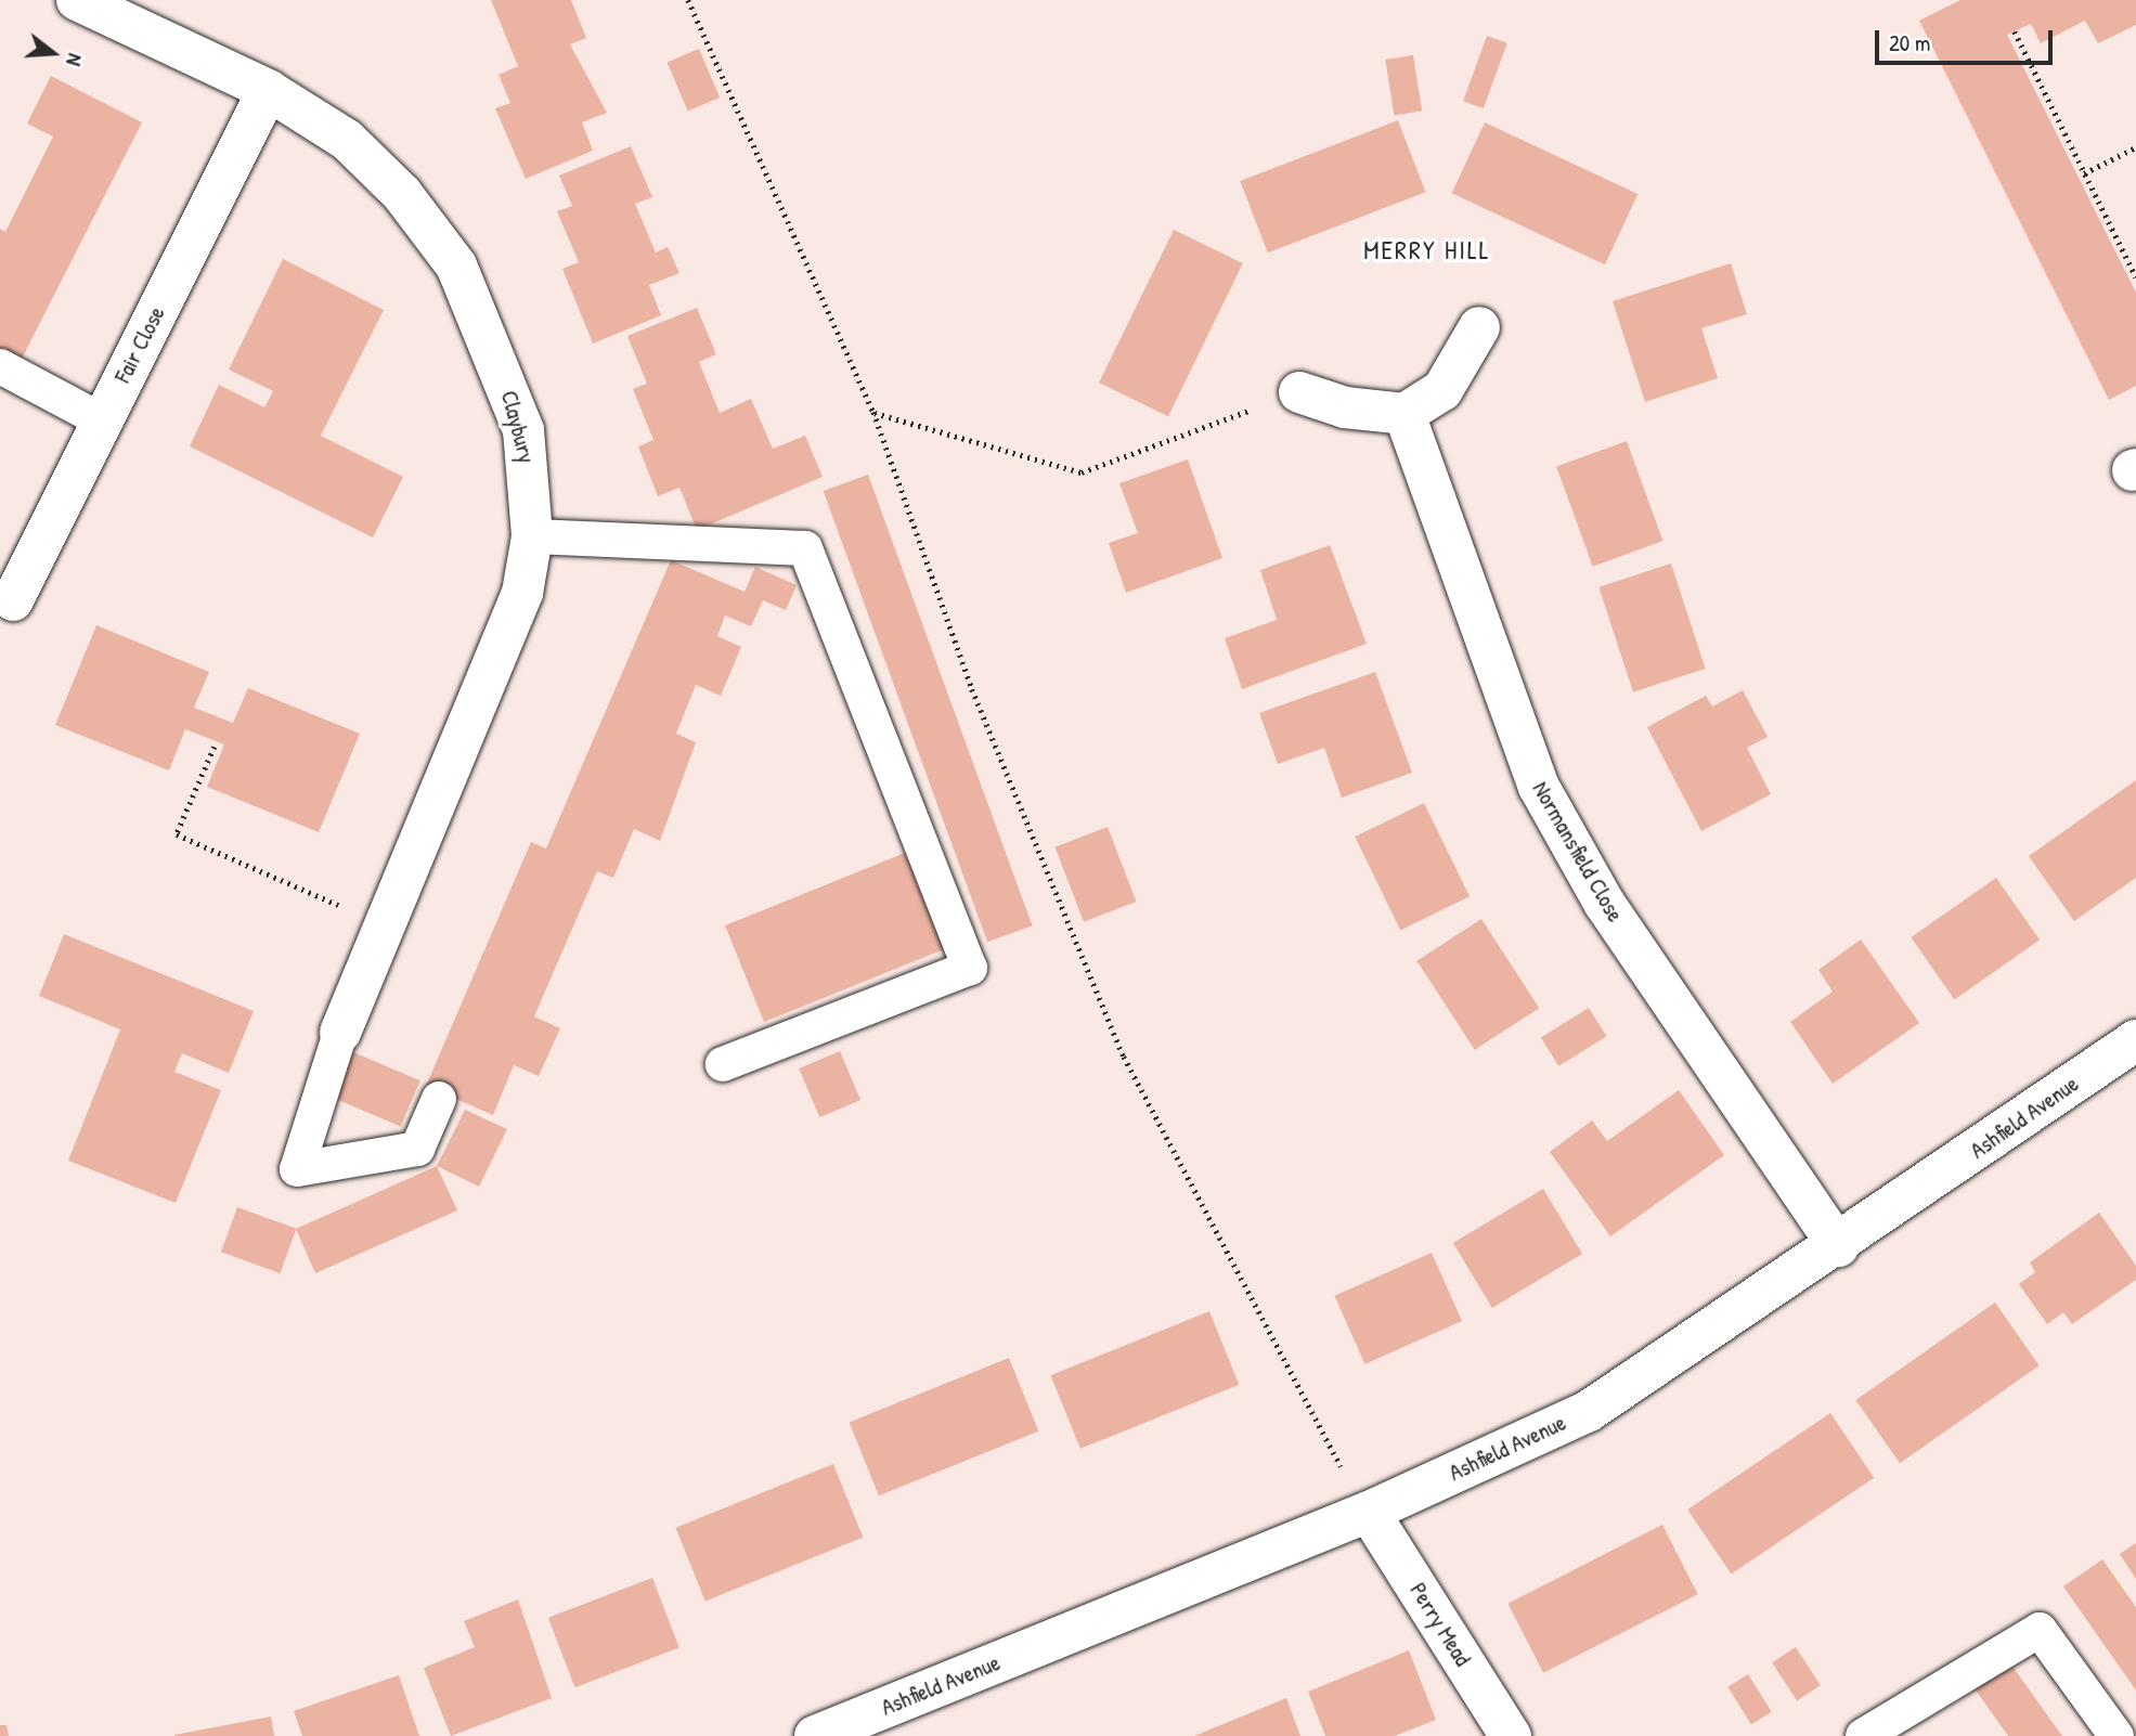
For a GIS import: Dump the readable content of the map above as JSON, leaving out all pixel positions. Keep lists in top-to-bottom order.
{
  "streets": {
    "street": [
      "Fair Close",
      "Claybury",
      "Normansfield Close",
      "Ashfield Avenue",
      "Perry Mead"
    ]
  },
  "crossings": [
    ["Fair Close", "Claybury"],
    ["Normansfield Close", "Ashfield Avenue"],
    ["Ashfield Avenue", "Perry Mead"]
  ],
  "districts": ["MERRY HILL"],
  "scale_bar": "20 m",
  "north": "right"
}
